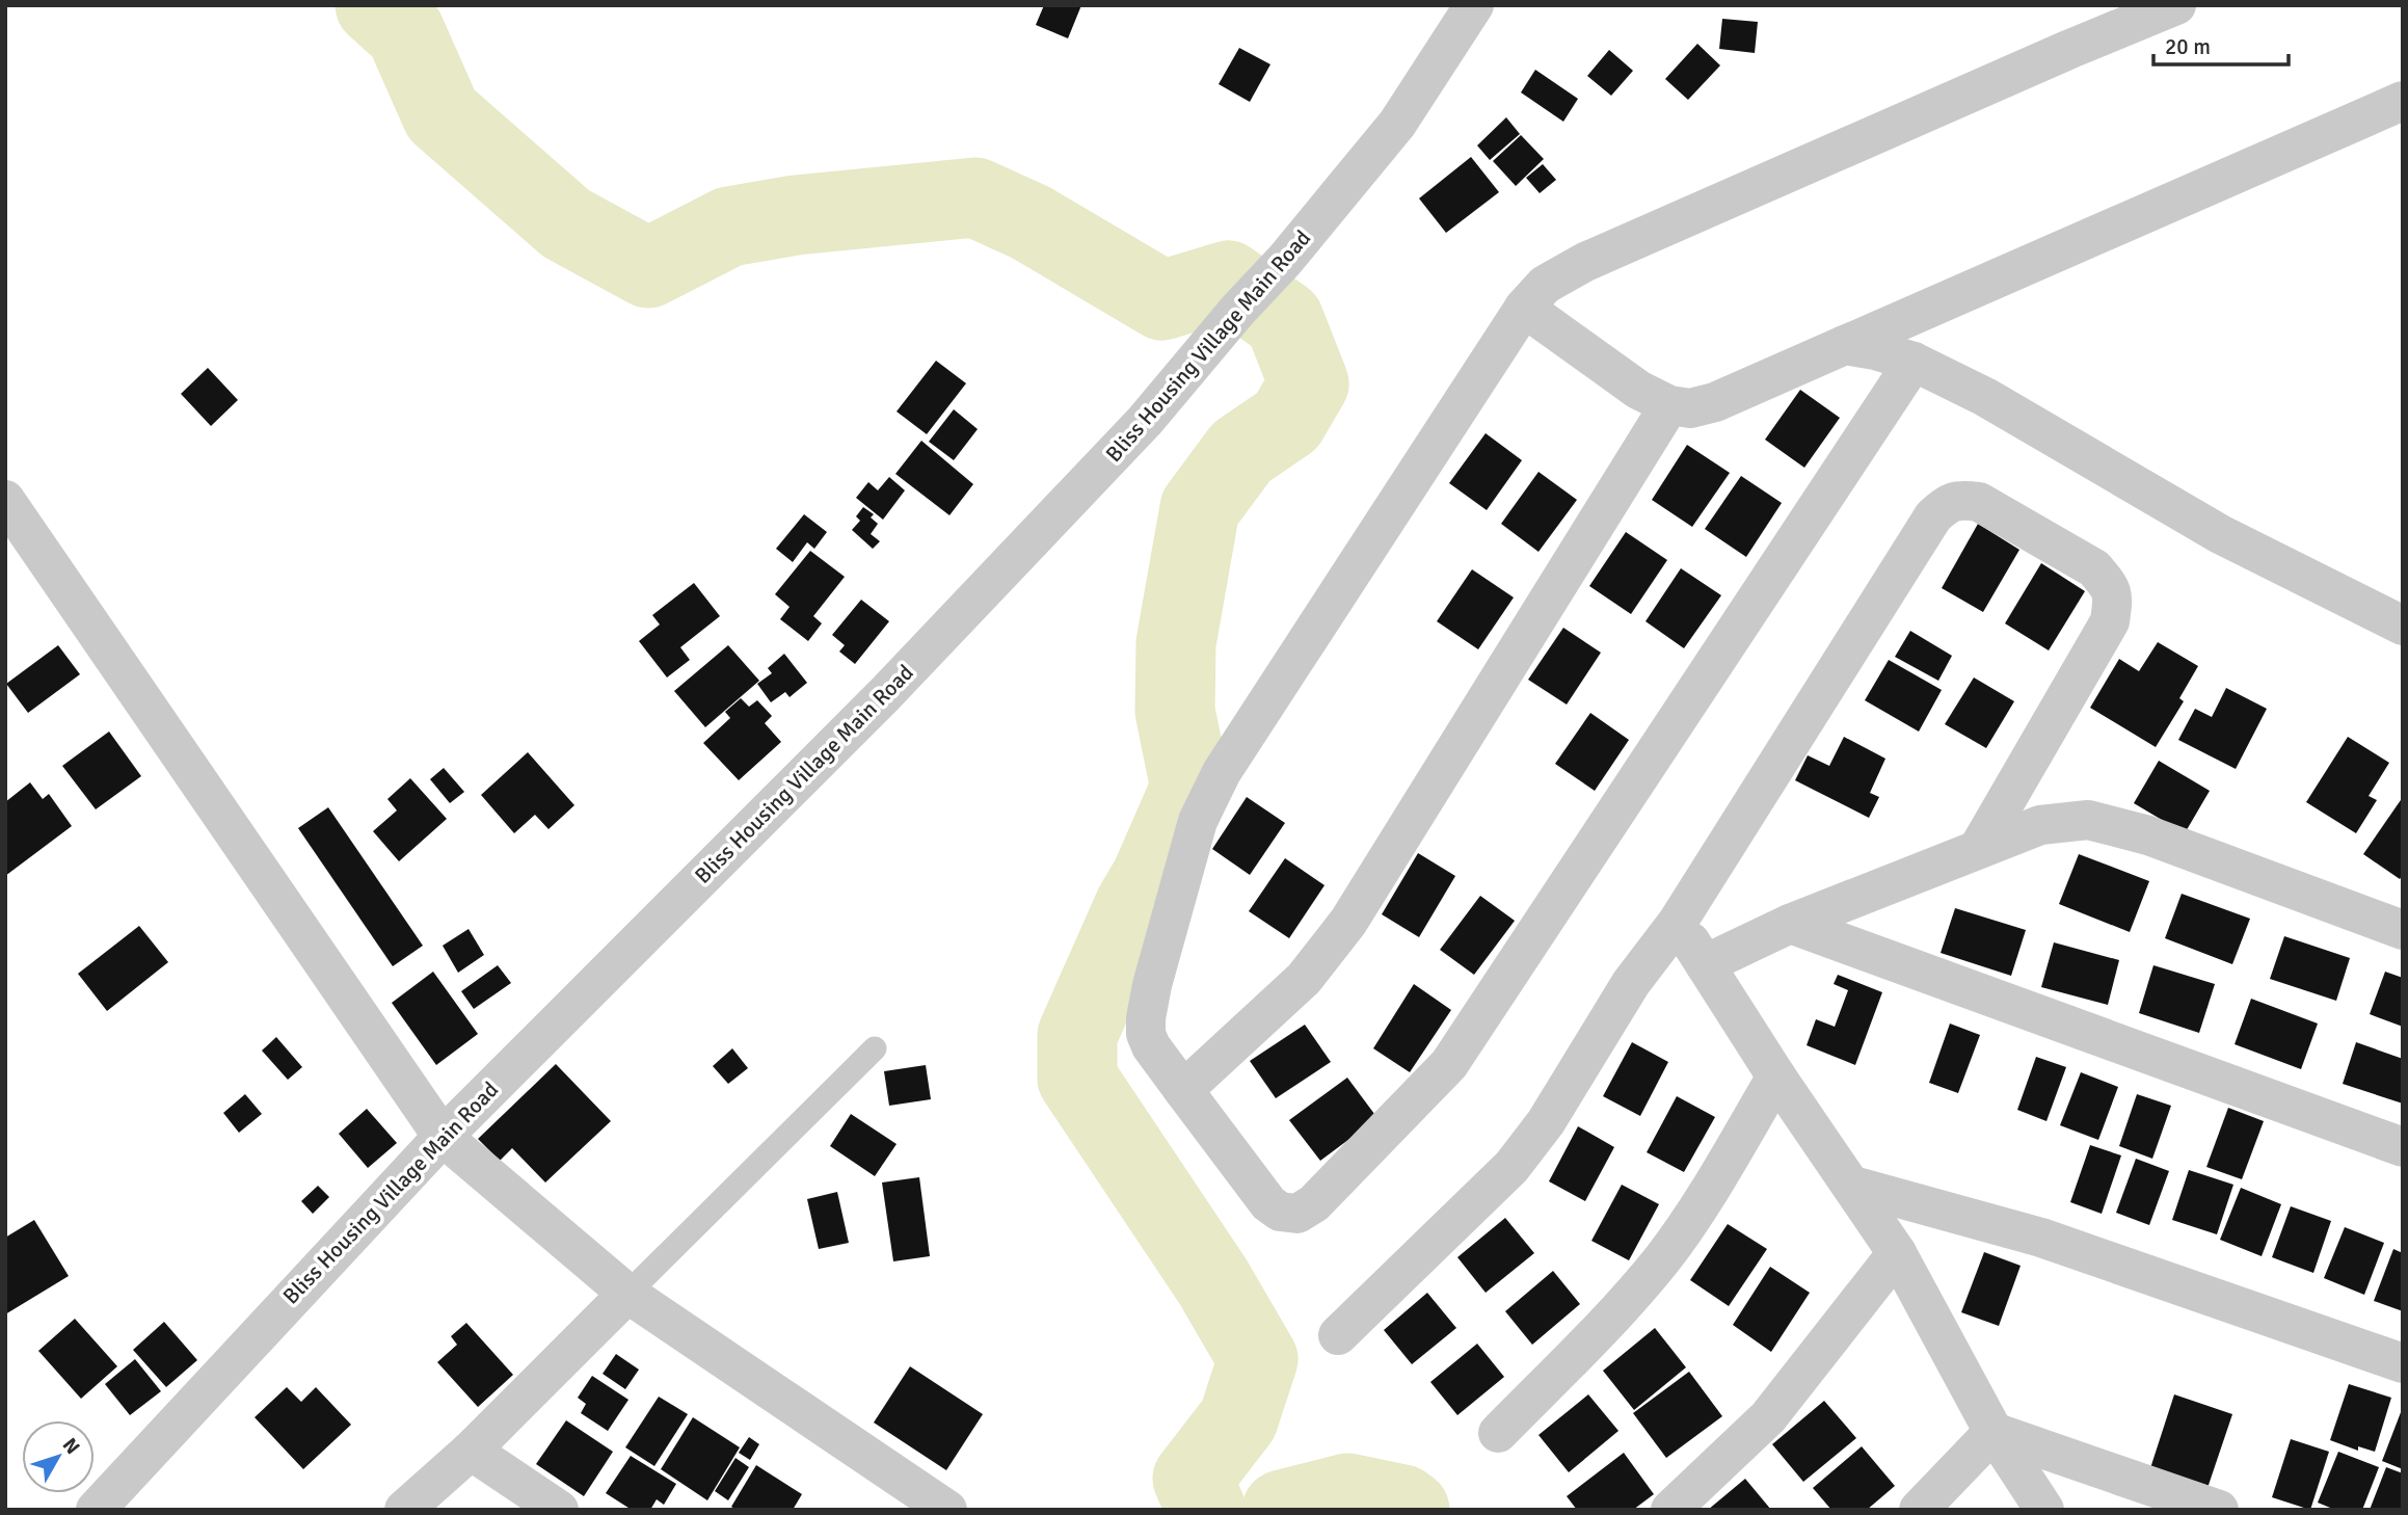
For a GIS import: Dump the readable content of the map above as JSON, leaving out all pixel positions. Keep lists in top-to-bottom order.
{
  "streets": {
    "street": ["Bliss Housing Village Main Road"]
  },
  "scale_bar": "20 m",
  "north": "top right"
}
